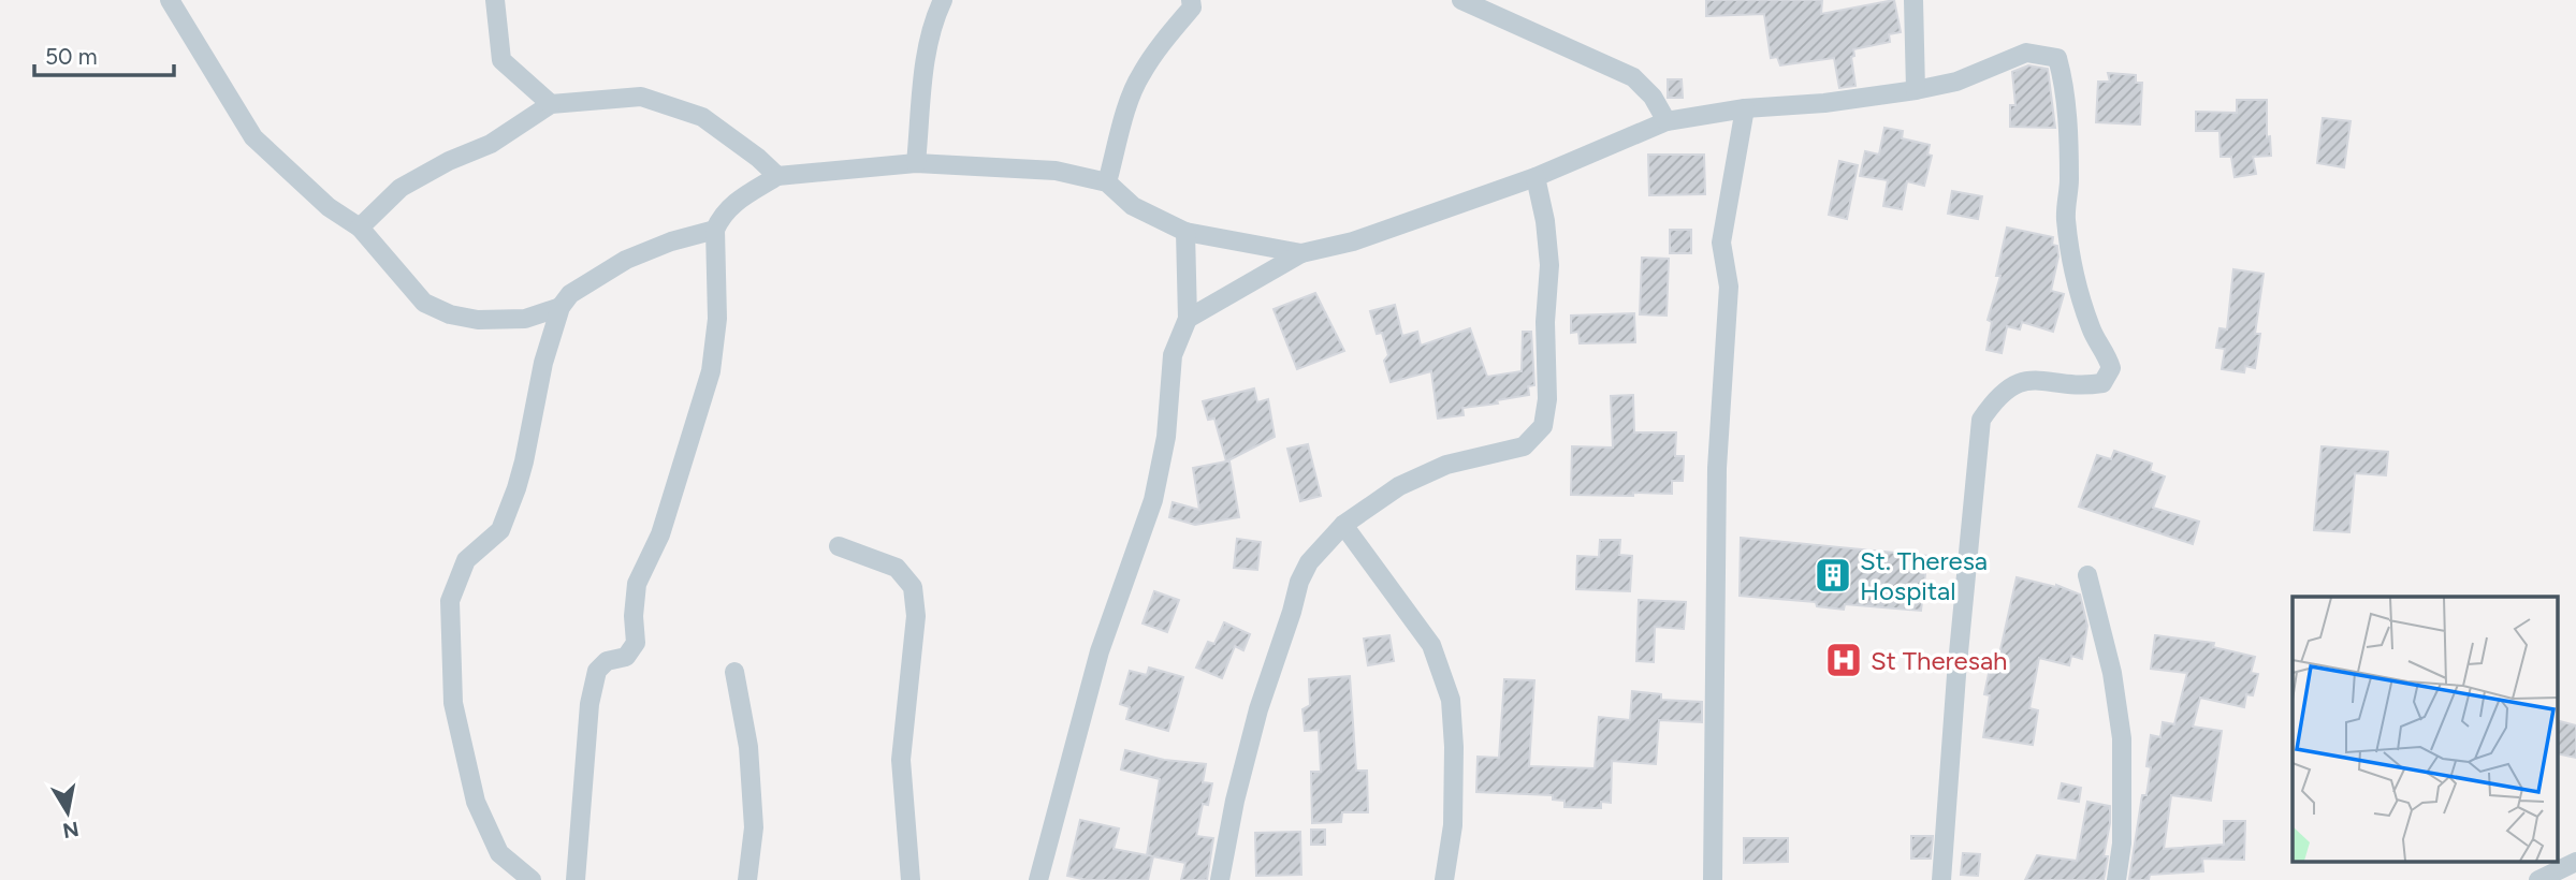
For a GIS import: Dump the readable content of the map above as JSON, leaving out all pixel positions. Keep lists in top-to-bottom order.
{
  "places": {
    "building": ["St. Theresa Hospital"],
    "hospital": ["St Theresah"]
  },
  "scale_bar": "50 m",
  "north": "bottom"
}
